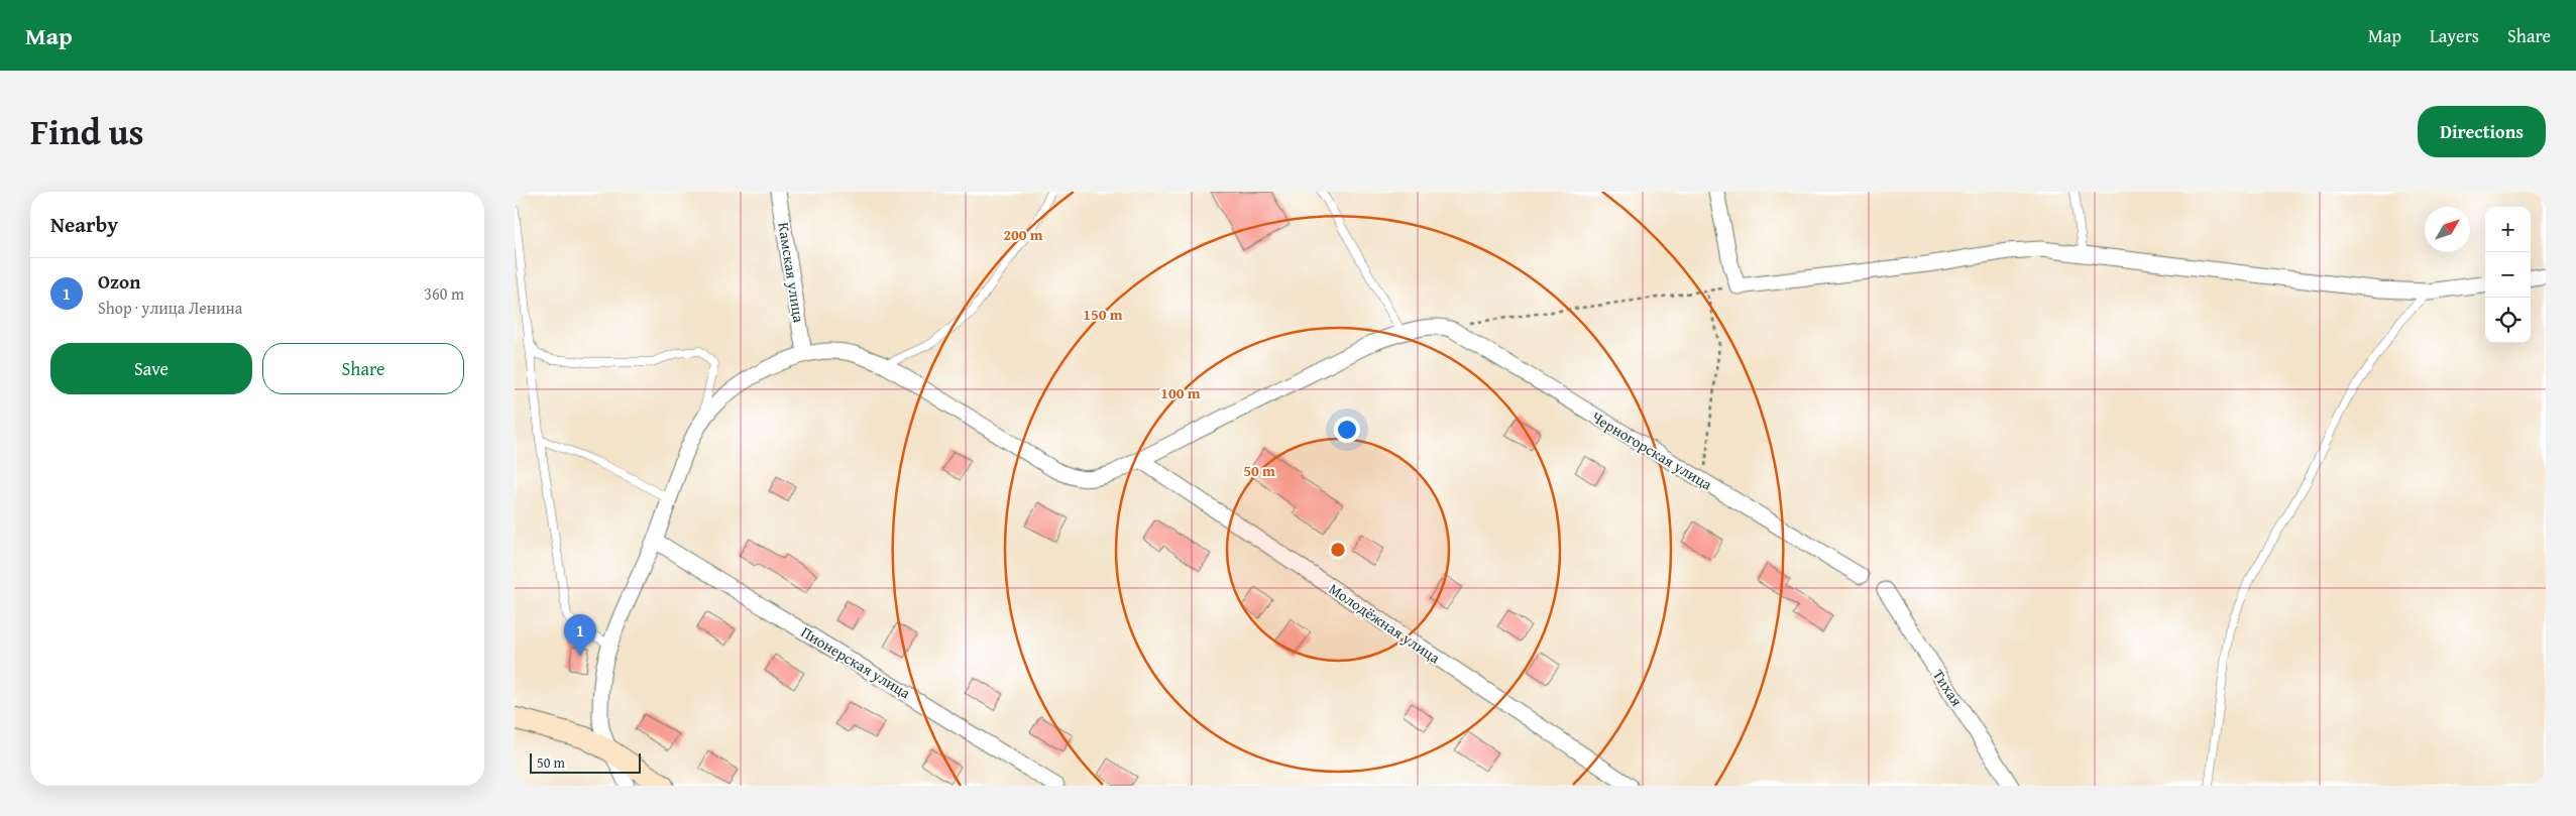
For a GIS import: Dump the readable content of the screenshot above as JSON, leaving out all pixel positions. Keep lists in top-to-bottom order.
{
  "streets": {
    "street": [
      "Камская улица",
      "Черногорская улица",
      "Молодёжная улица",
      "Пионерская улица",
      "Тихая"
    ]
  },
  "scale_bar": "50 m",
  "north": "top right",
  "page": {
    "header": "Map",
    "nav": ["Map", "Layers", "Share"],
    "title": "Find us",
    "buttons": [
      "Directions",
      ["Save", "Share"]
    ],
    "heading": "Nearby",
    "map_buttons": ["+", "−"],
    "list": [
      {
        "mark": "1",
        "name": "Ozon",
        "note": "Shop · улица Ленина",
        "value": "360 m"
      }
    ],
    "pins": "1",
    "scale": "50 m"
  },
  "rings": [
    "200 m",
    "150 m",
    "100 m",
    "50 m"
  ]
}
